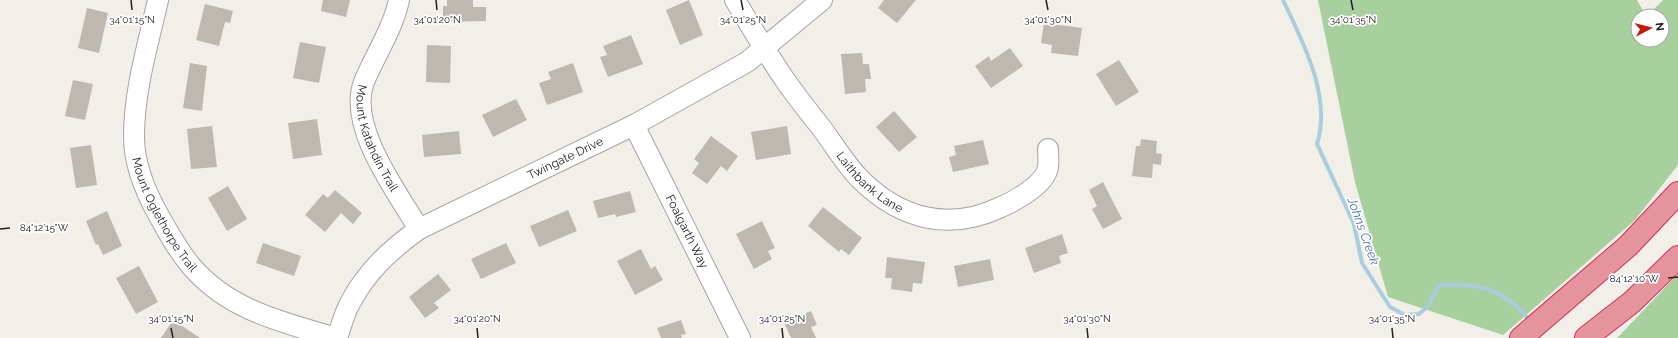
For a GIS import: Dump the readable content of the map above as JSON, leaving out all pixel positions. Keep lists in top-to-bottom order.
{
  "streets": {
    "street": [
      "Mount Katahdin Trail",
      "Twingate Drive",
      "Laithbank Lane",
      "Mount Oglethorpe Trail",
      "Foalgarth Way"
    ]
  },
  "crossings": [
    ["Mount Katahdin Trail", "Twingate Drive"],
    ["Twingate Drive", "Laithbank Lane"],
    ["Twingate Drive", "Mount Oglethorpe Trail"],
    ["Twingate Drive", "Foalgarth Way"]
  ],
  "water": ["Johns Creek"],
  "north": "right",
  "coordinates": [
    "34°01'15\"N",
    "34°01'20\"N",
    "34°01'25\"N",
    "34°01'30\"N",
    "34°01'35\"N",
    "84°12'15\"W",
    "84°12'10\"W"
  ]
}
